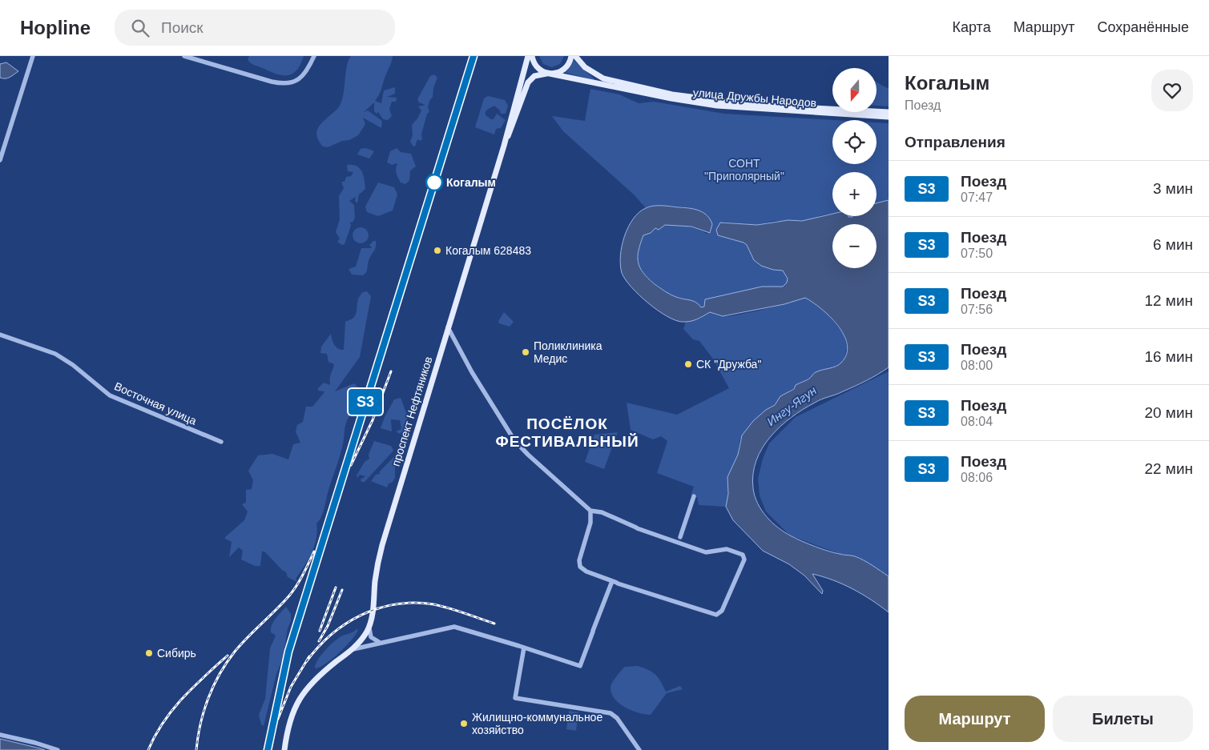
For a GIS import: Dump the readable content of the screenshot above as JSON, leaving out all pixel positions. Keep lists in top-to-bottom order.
{
  "streets": {
    "main road": ["улица Дружбы Народов", "проспект Нефтяников"],
    "street": ["Восточная улица"]
  },
  "districts": ["ПОСЁЛОК ФЕСТИВАЛЬНЫЙ"],
  "water": ["Ингу-Ягун"],
  "parks": ["СОНТ \"Приполярный\""],
  "places": [
    "Когалым",
    "Когалым 628483",
    "Поликлиника Медис",
    "СК \"Дружба\"",
    "Сибирь",
    "Жилищно-коммунальное хозяйство"
  ],
  "north": "bottom",
  "page": {
    "header": "Hopline",
    "search": "Поиск",
    "nav": ["Карта", "Маршрут", "Сохранённые"],
    "on_map": "S3",
    "heading": [
      ["Когалым", "Поезд"],
      "Отправления"
    ],
    "map_buttons": ["+", "−"],
    "list": [
      {
        "mark": "S3",
        "name": "Поезд",
        "note": "07:47",
        "value": "3 мин"
      },
      {
        "mark": "S3",
        "name": "Поезд",
        "note": "07:50",
        "value": "6 мин"
      },
      {
        "mark": "S3",
        "name": "Поезд",
        "note": "07:56",
        "value": "12 мин"
      },
      {
        "mark": "S3",
        "name": "Поезд",
        "note": "08:00",
        "value": "16 мин"
      },
      {
        "mark": "S3",
        "name": "Поезд",
        "note": "08:04",
        "value": "20 мин"
      },
      {
        "mark": "S3",
        "name": "Поезд",
        "note": "08:06",
        "value": "22 мин"
      }
    ],
    "buttons": ["Маршрут", "Билеты"]
  }
}
